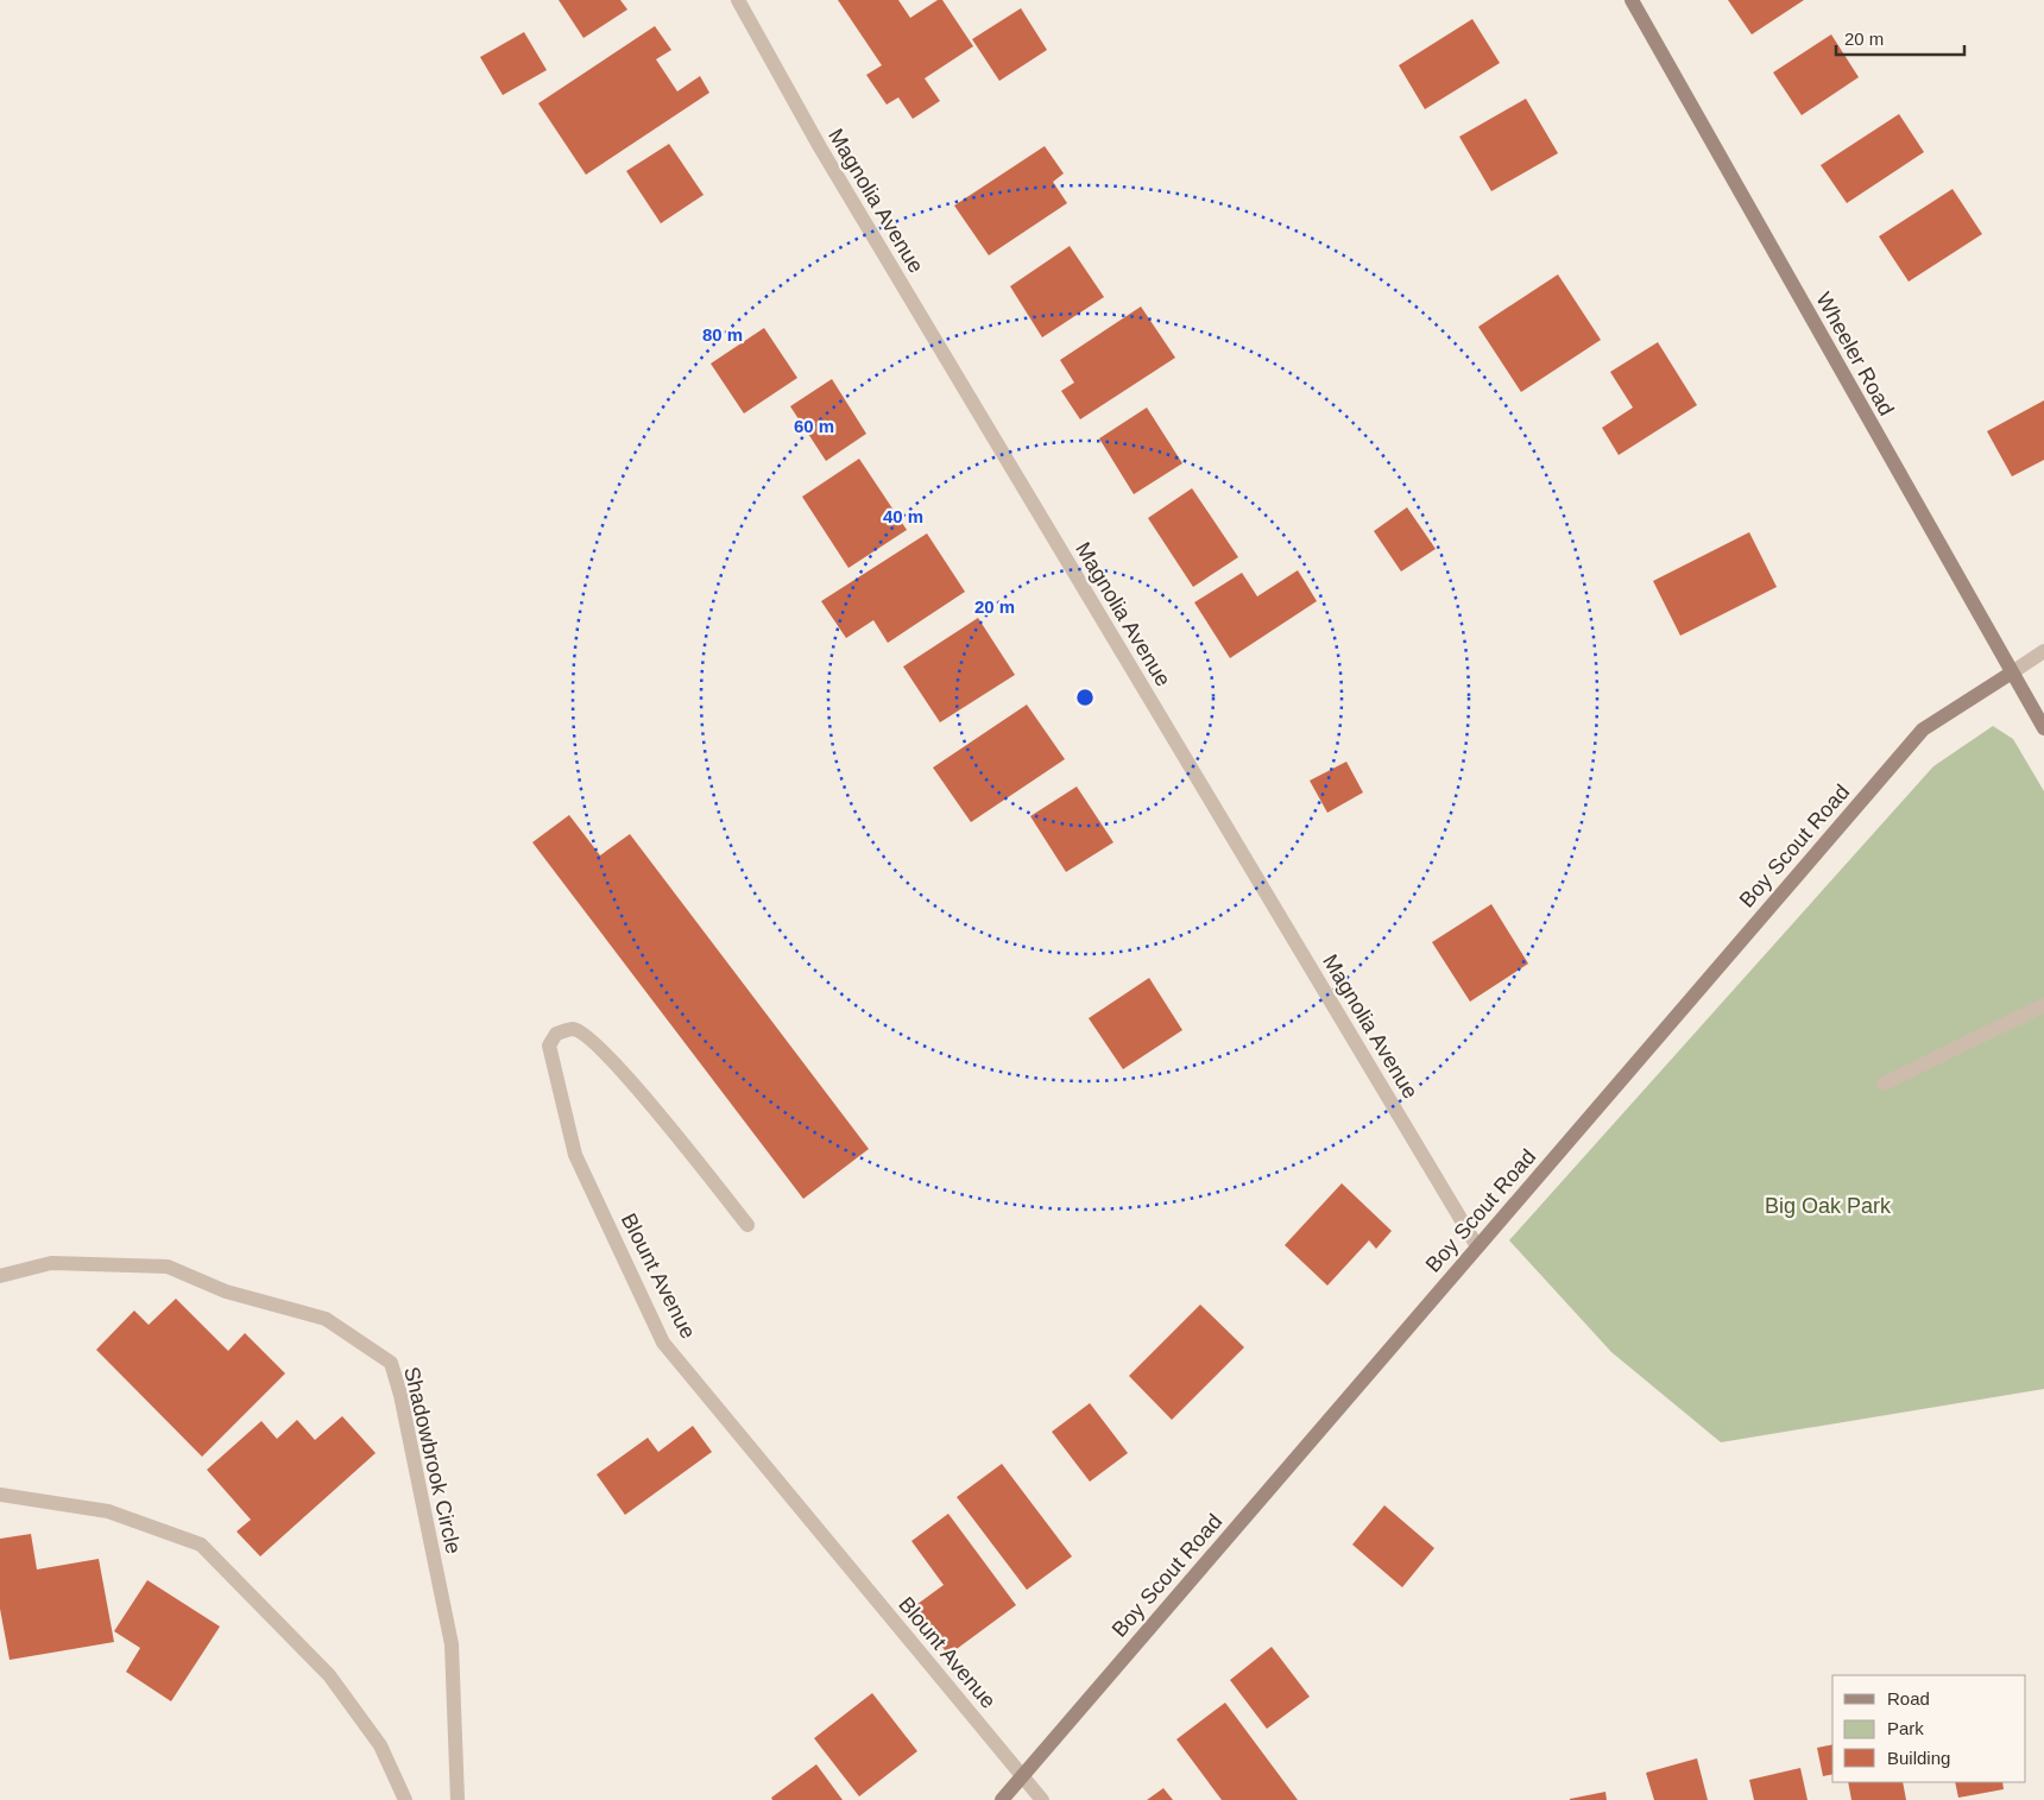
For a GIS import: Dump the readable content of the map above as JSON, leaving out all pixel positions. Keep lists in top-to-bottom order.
{
  "streets": {
    "street": [
      "Magnolia Avenue",
      "Wheeler Road",
      "Boy Scout Road",
      "Blount Avenue",
      "Shadowbrook Circle"
    ]
  },
  "crossings": [
    ["Magnolia Avenue", "Boy Scout Road"],
    ["Wheeler Road", "Boy Scout Road"],
    ["Boy Scout Road", "Blount Avenue"]
  ],
  "parks": ["Big Oak Park"],
  "legend": ["Road", "Park", "Building"],
  "scale_bar": "20 m",
  "rings": [
    "80 m",
    "60 m",
    "40 m",
    "20 m"
  ]
}
